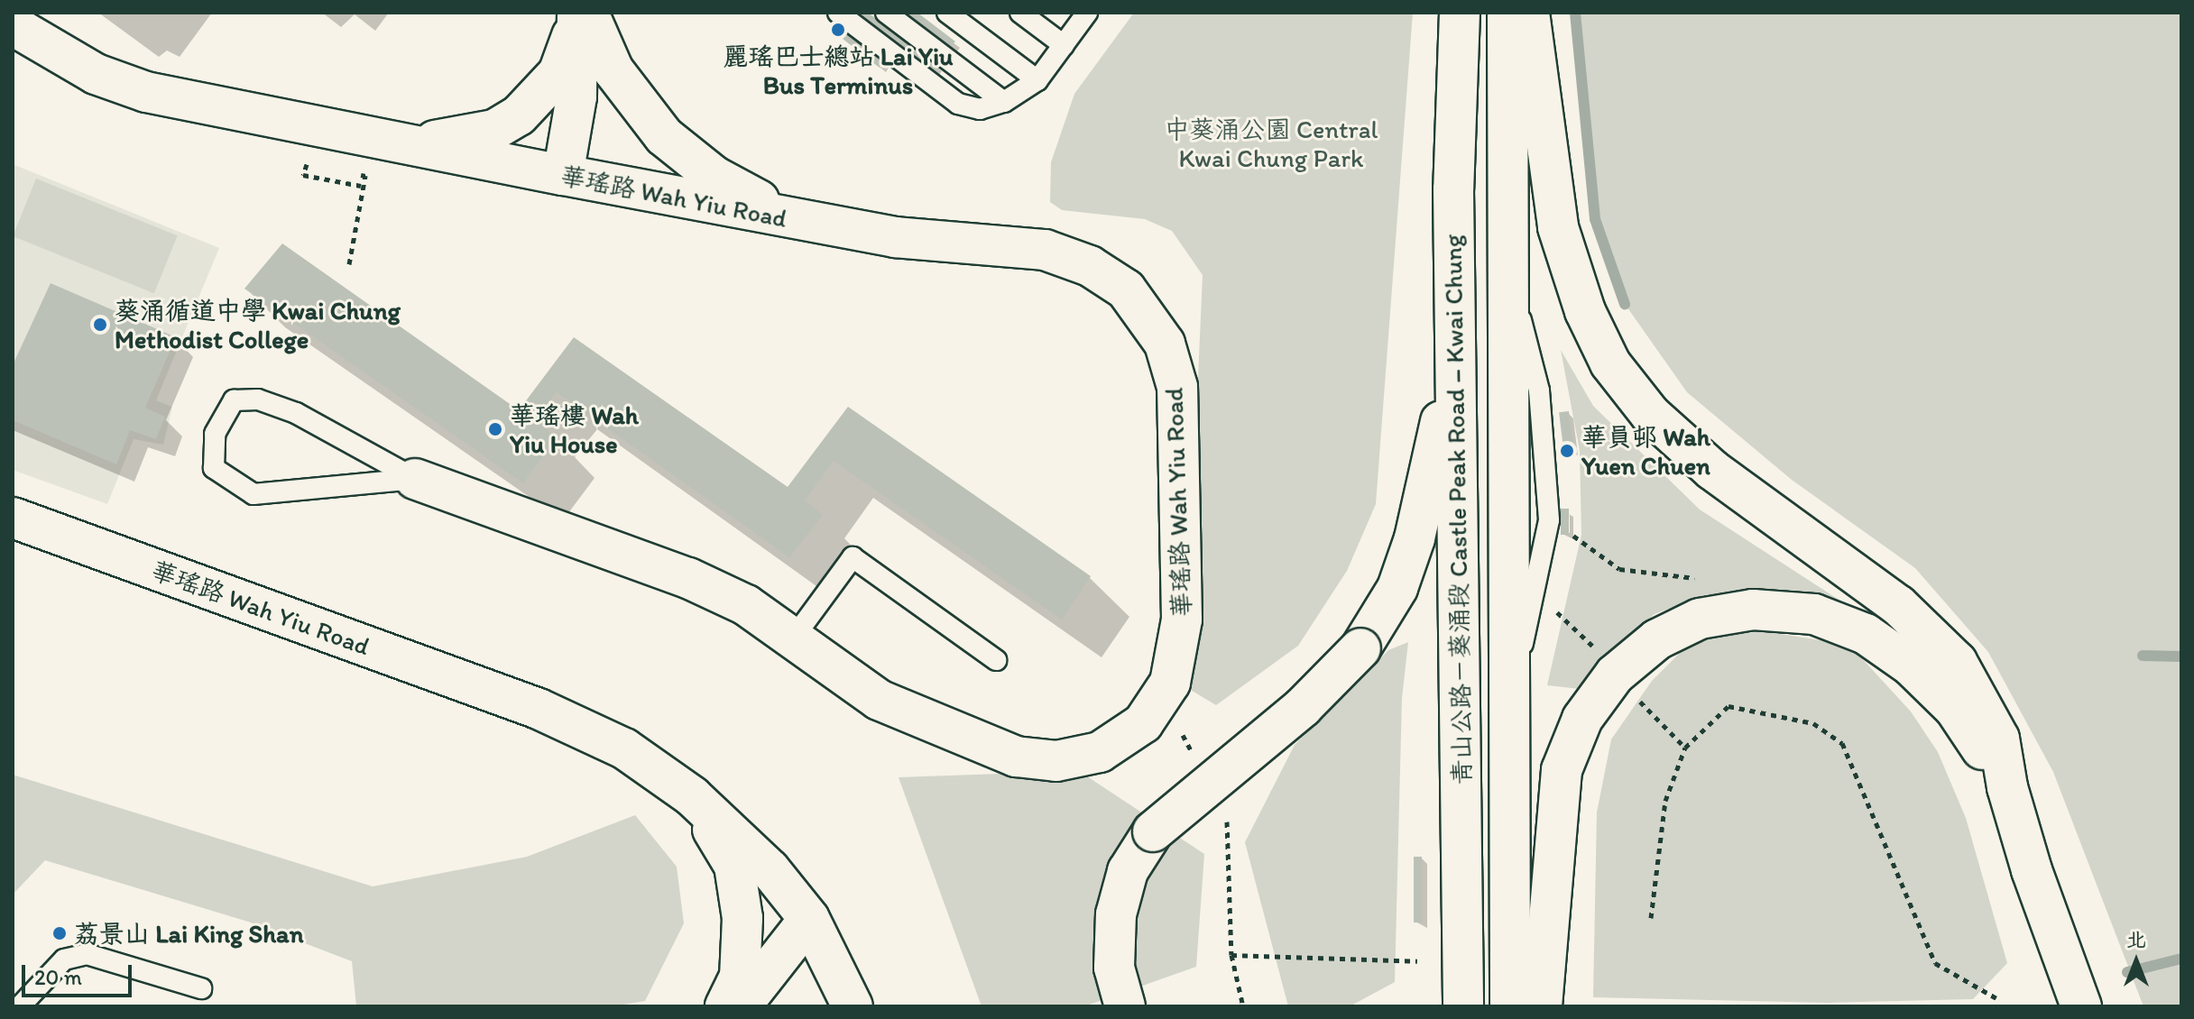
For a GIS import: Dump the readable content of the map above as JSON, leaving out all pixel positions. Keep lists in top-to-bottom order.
{
  "streets": {
    "main road": ["華瑤路 Wah Yiu Road", "青山公路－葵涌段 Castle Peak Road – Kwai Chung"]
  },
  "parks": ["中葵涌公園 Central Kwai Chung Park"],
  "places": [
    "麗瑤巴士總站 Lai Yiu Bus Terminus",
    "葵涌循道中學 Kwai Chung Methodist College",
    "華瑤樓 Wah Yiu House",
    "華員邨 Wah Yuen Chuen",
    "荔景山 Lai King Shan"
  ],
  "scale_bar": "20 m",
  "north": "top"
}
